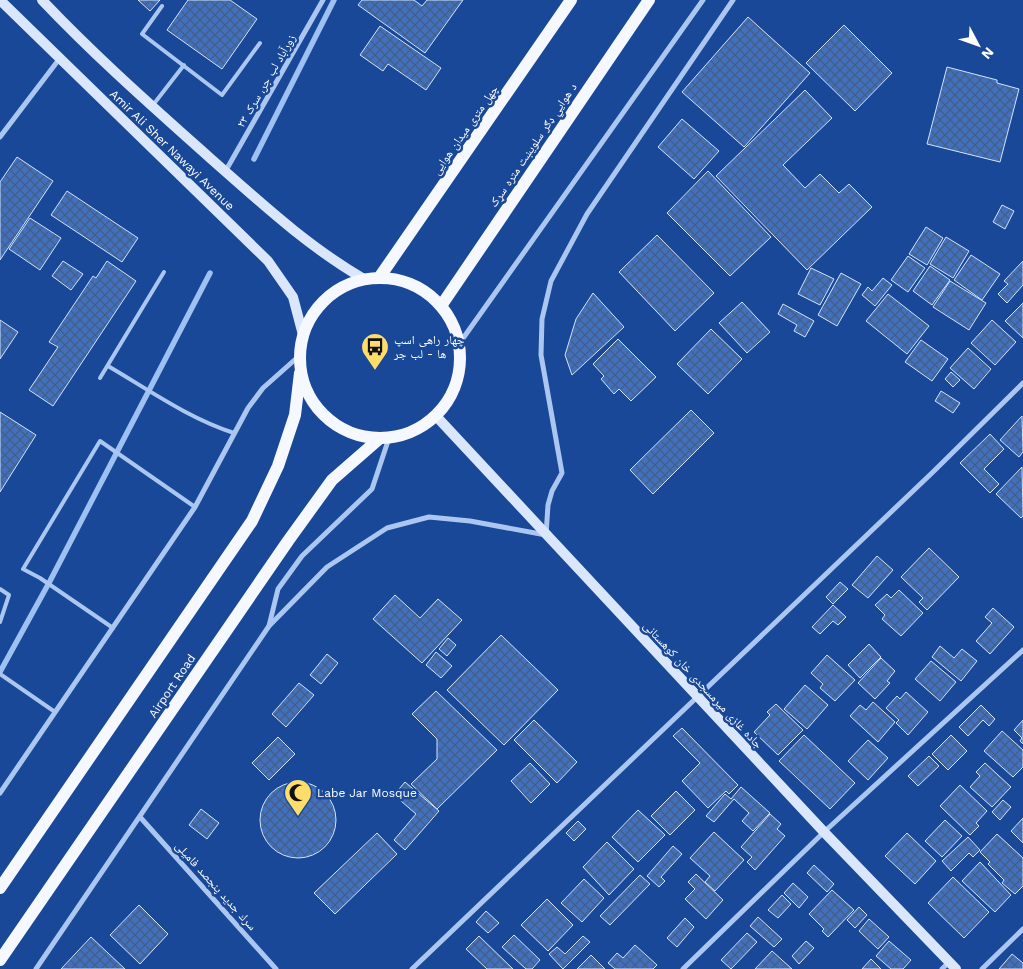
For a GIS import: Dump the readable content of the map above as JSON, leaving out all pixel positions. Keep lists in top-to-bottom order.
{
  "streets": {
    "main road": [
      "چهل متری میدان هوایی",
      "د هوايي ډګر سلویښت متره سړک",
      "Amir Ali Sher Nawayi Avenue",
      "جاده غازی میرمسجدی خان کوهستانی",
      "Airport Road"
    ],
    "street": ["زورآباد لب جر، سرک ۲۳", "سرك جدید پنجصد فامیلی"]
  },
  "crossings": [
    ["زورآباد لب جر، سرک ۲۳", "Amir Ali Sher Nawayi Avenue"],
    ["چهل متری میدان هوایی", "د هوايي ډګر سلویښت متره سړک"],
    ["چهل متری میدان هوایی", "Amir Ali Sher Nawayi Avenue"],
    ["چهل متری میدان هوایی", "جاده غازی میرمسجدی خان کوهستانی"],
    ["چهل متری میدان هوایی", "Airport Road"],
    ["د هوايي ډګر سلویښت متره سړک", "Amir Ali Sher Nawayi Avenue"],
    ["د هوايي ډګر سلویښت متره سړک", "جاده غازی میرمسجدی خان کوهستانی"],
    ["د هوايي ډګر سلویښت متره سړک", "Airport Road"],
    ["Amir Ali Sher Nawayi Avenue", "جاده غازی میرمسجدی خان کوهستانی"],
    ["Amir Ali Sher Nawayi Avenue", "Airport Road"],
    ["جاده غازی میرمسجدی خان کوهستانی", "Airport Road"]
  ],
  "places": {
    "bus stop": ["چهار راهی اسپ ها - لب جر"],
    "mosque": ["Labe Jar Mosque"]
  },
  "north": "bottom right"
}
